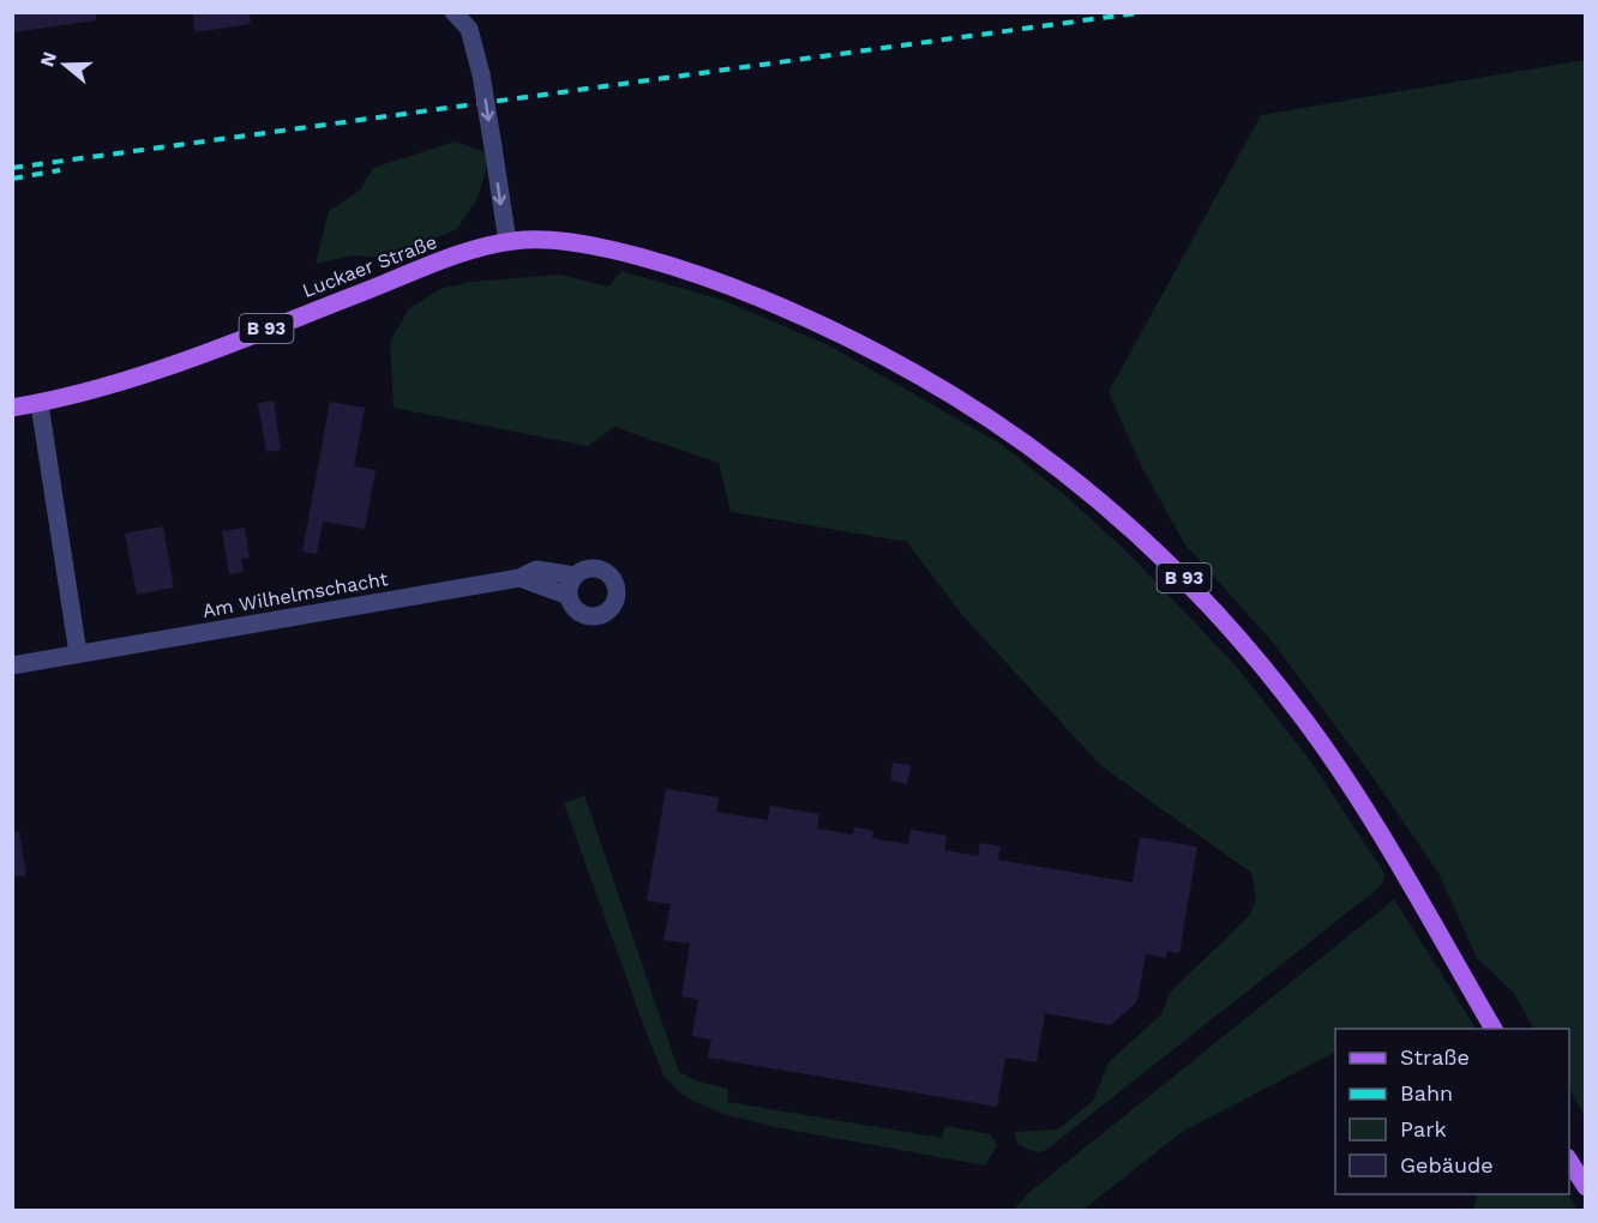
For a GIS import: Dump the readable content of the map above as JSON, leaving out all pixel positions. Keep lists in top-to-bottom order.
{
  "streets": {
    "main road": ["Luckaer Straße", "B 93"],
    "street": ["Am Wilhelmschacht"]
  },
  "legend": [
    "Straße",
    "Bahn",
    "Park",
    "Gebäude"
  ],
  "north": "left"
}
